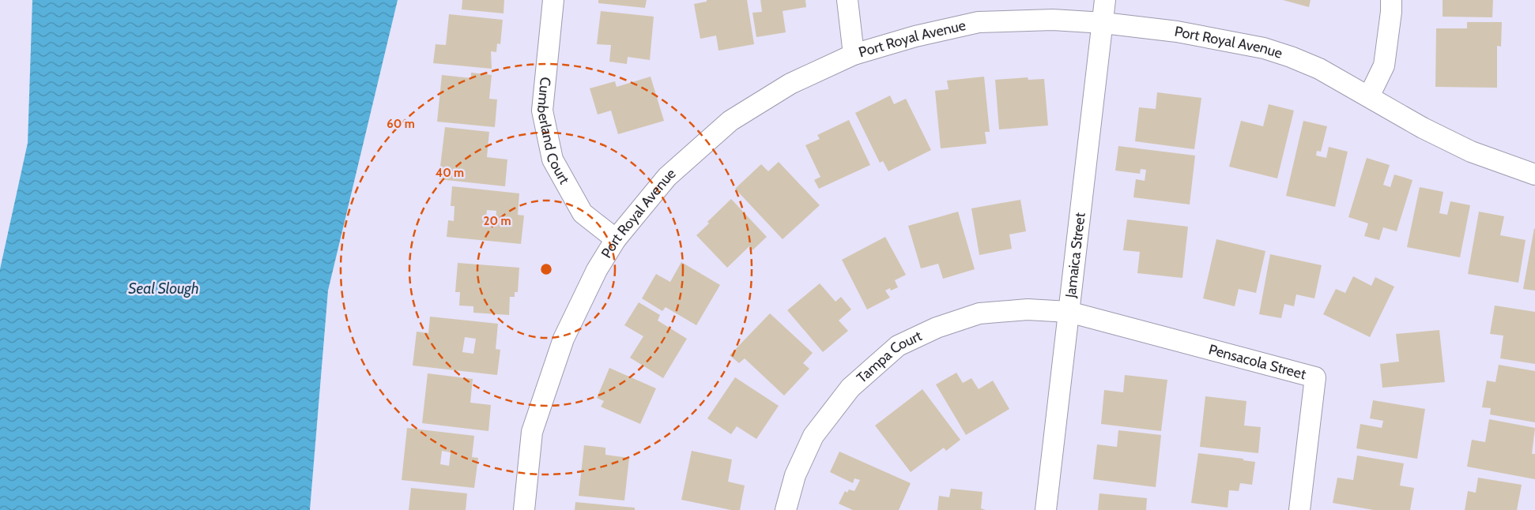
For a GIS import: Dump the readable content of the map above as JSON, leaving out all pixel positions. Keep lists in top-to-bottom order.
{
  "streets": {
    "street": [
      "Port Royal Avenue",
      "Cumberland Court",
      "Jamaica Street",
      "Tampa Court",
      "Pensacola Street"
    ]
  },
  "crossings": [
    ["Port Royal Avenue", "Cumberland Court"],
    ["Port Royal Avenue", "Jamaica Street"],
    ["Jamaica Street", "Tampa Court"],
    ["Jamaica Street", "Pensacola Street"],
    ["Tampa Court", "Pensacola Street"]
  ],
  "water": ["Seal Slough"],
  "rings": ["60 m", "40 m", "20 m"]
}
